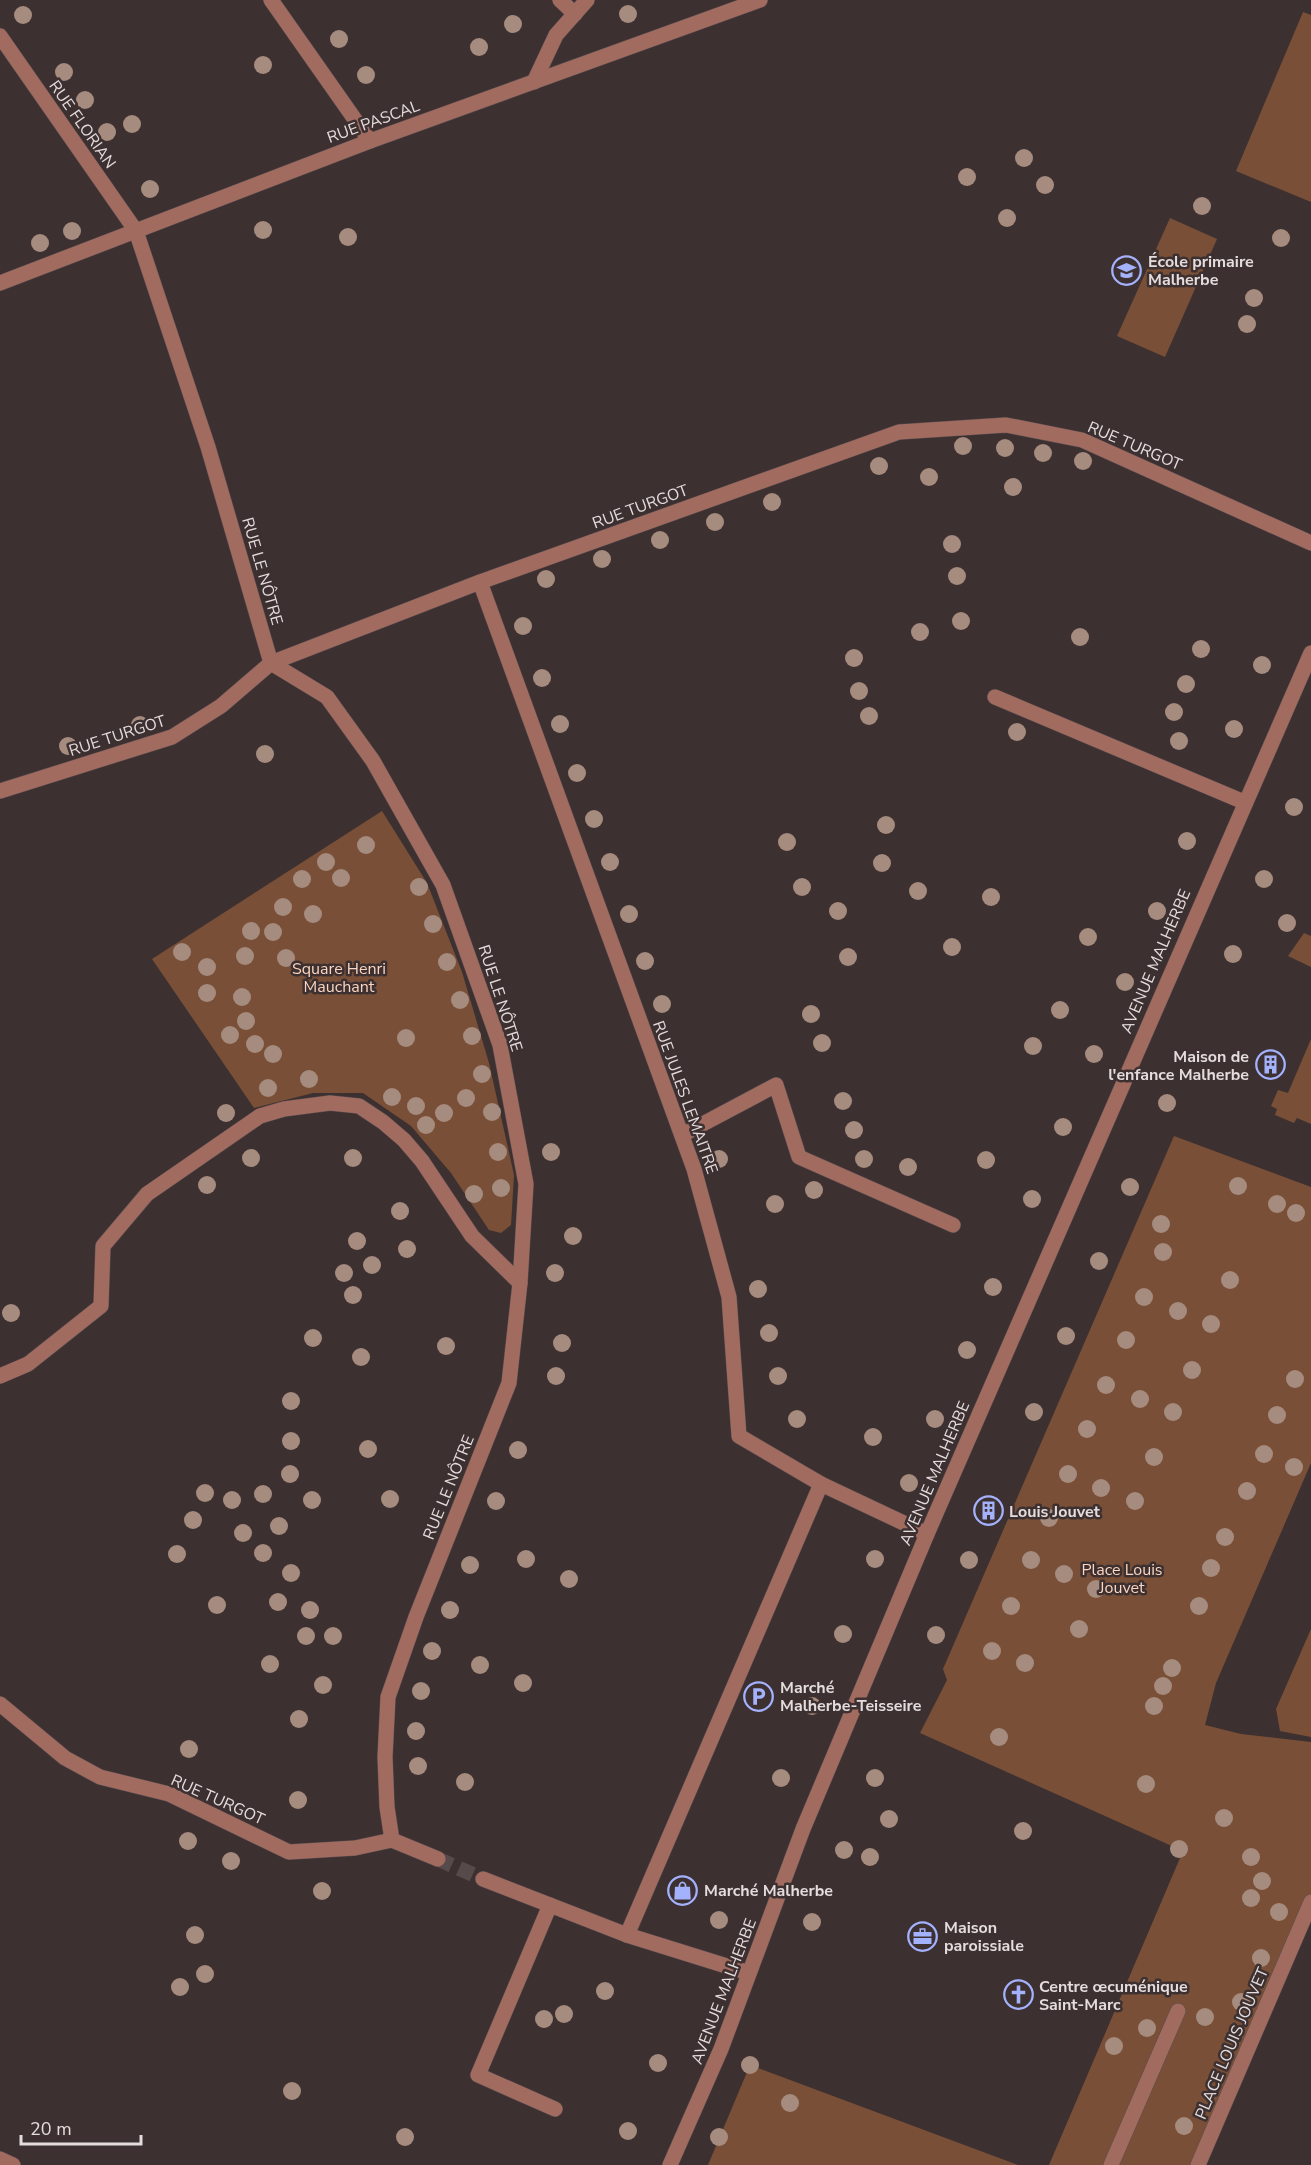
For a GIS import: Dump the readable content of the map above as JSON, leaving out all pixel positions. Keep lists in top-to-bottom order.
{
  "streets": {
    "street": [
      "RUE PASCAL",
      "RUE FLORIAN",
      "RUE TURGOT",
      "RUE LE NÔTRE",
      "AVENUE MALHERBE",
      "RUE JULES LEMAITRE",
      "PLACE LOUIS JOUVET"
    ]
  },
  "crossings": [
    ["RUE PASCAL", "RUE FLORIAN"],
    ["RUE PASCAL", "RUE LE NÔTRE"],
    ["RUE FLORIAN", "RUE LE NÔTRE"],
    ["RUE TURGOT", "RUE LE NÔTRE"],
    ["RUE TURGOT", "RUE JULES LEMAITRE"],
    ["AVENUE MALHERBE", "RUE JULES LEMAITRE"]
  ],
  "parks": ["Square Henri Mauchant", "Place Louis Jouvet"],
  "places": {
    "school or university": ["École primaire Malherbe"],
    "building": ["Maison de l'enfance Malherbe", "Louis Jouvet"],
    "parking": ["Marché Malherbe-Teisseire"],
    "shop": ["Marché Malherbe"],
    "office": ["Maison paroissiale"],
    "church": ["Centre œcuménique Saint-Marc"]
  },
  "scale_bar": "20 m"
}
